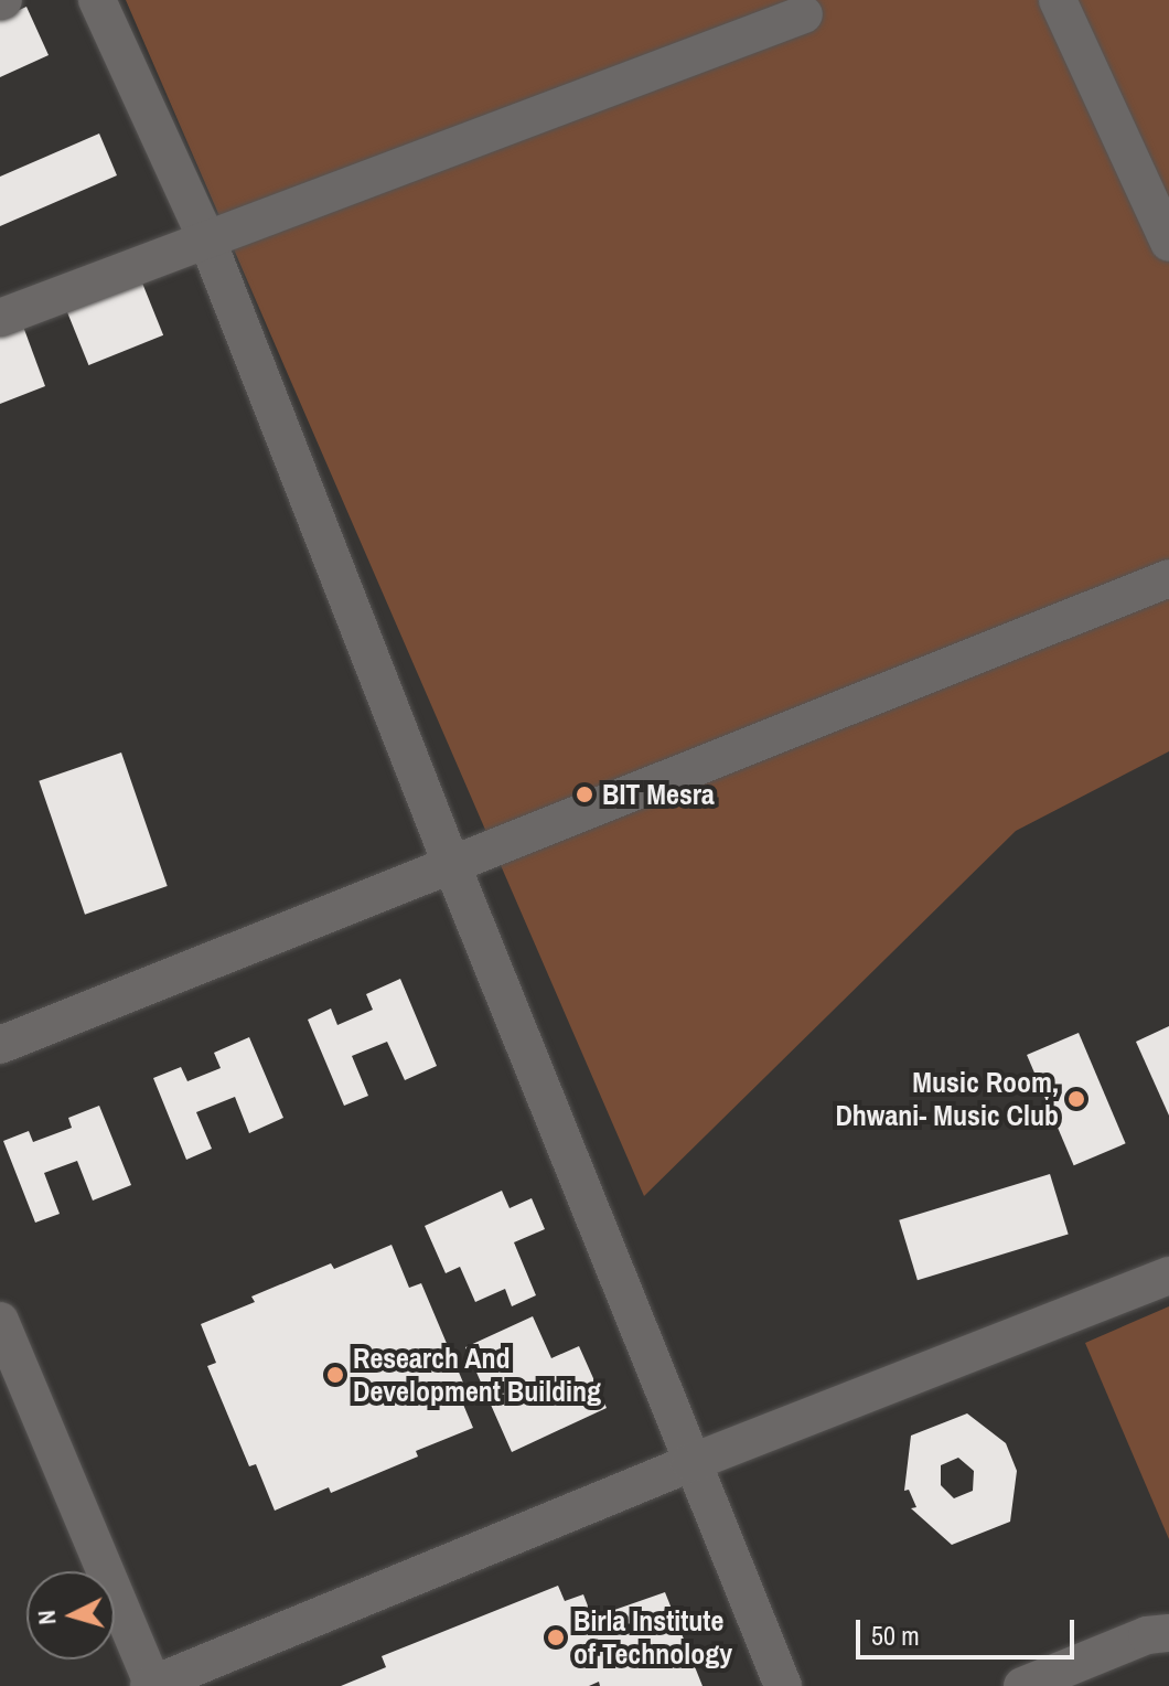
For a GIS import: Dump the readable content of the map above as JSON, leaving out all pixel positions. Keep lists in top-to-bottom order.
{
  "places": [
    "BIT Mesra",
    "Music Room, Dhwani- Music Club",
    "Research And Development Building",
    "Birla Institute of Technology"
  ],
  "scale_bar": "50 m",
  "north": "left"
}
